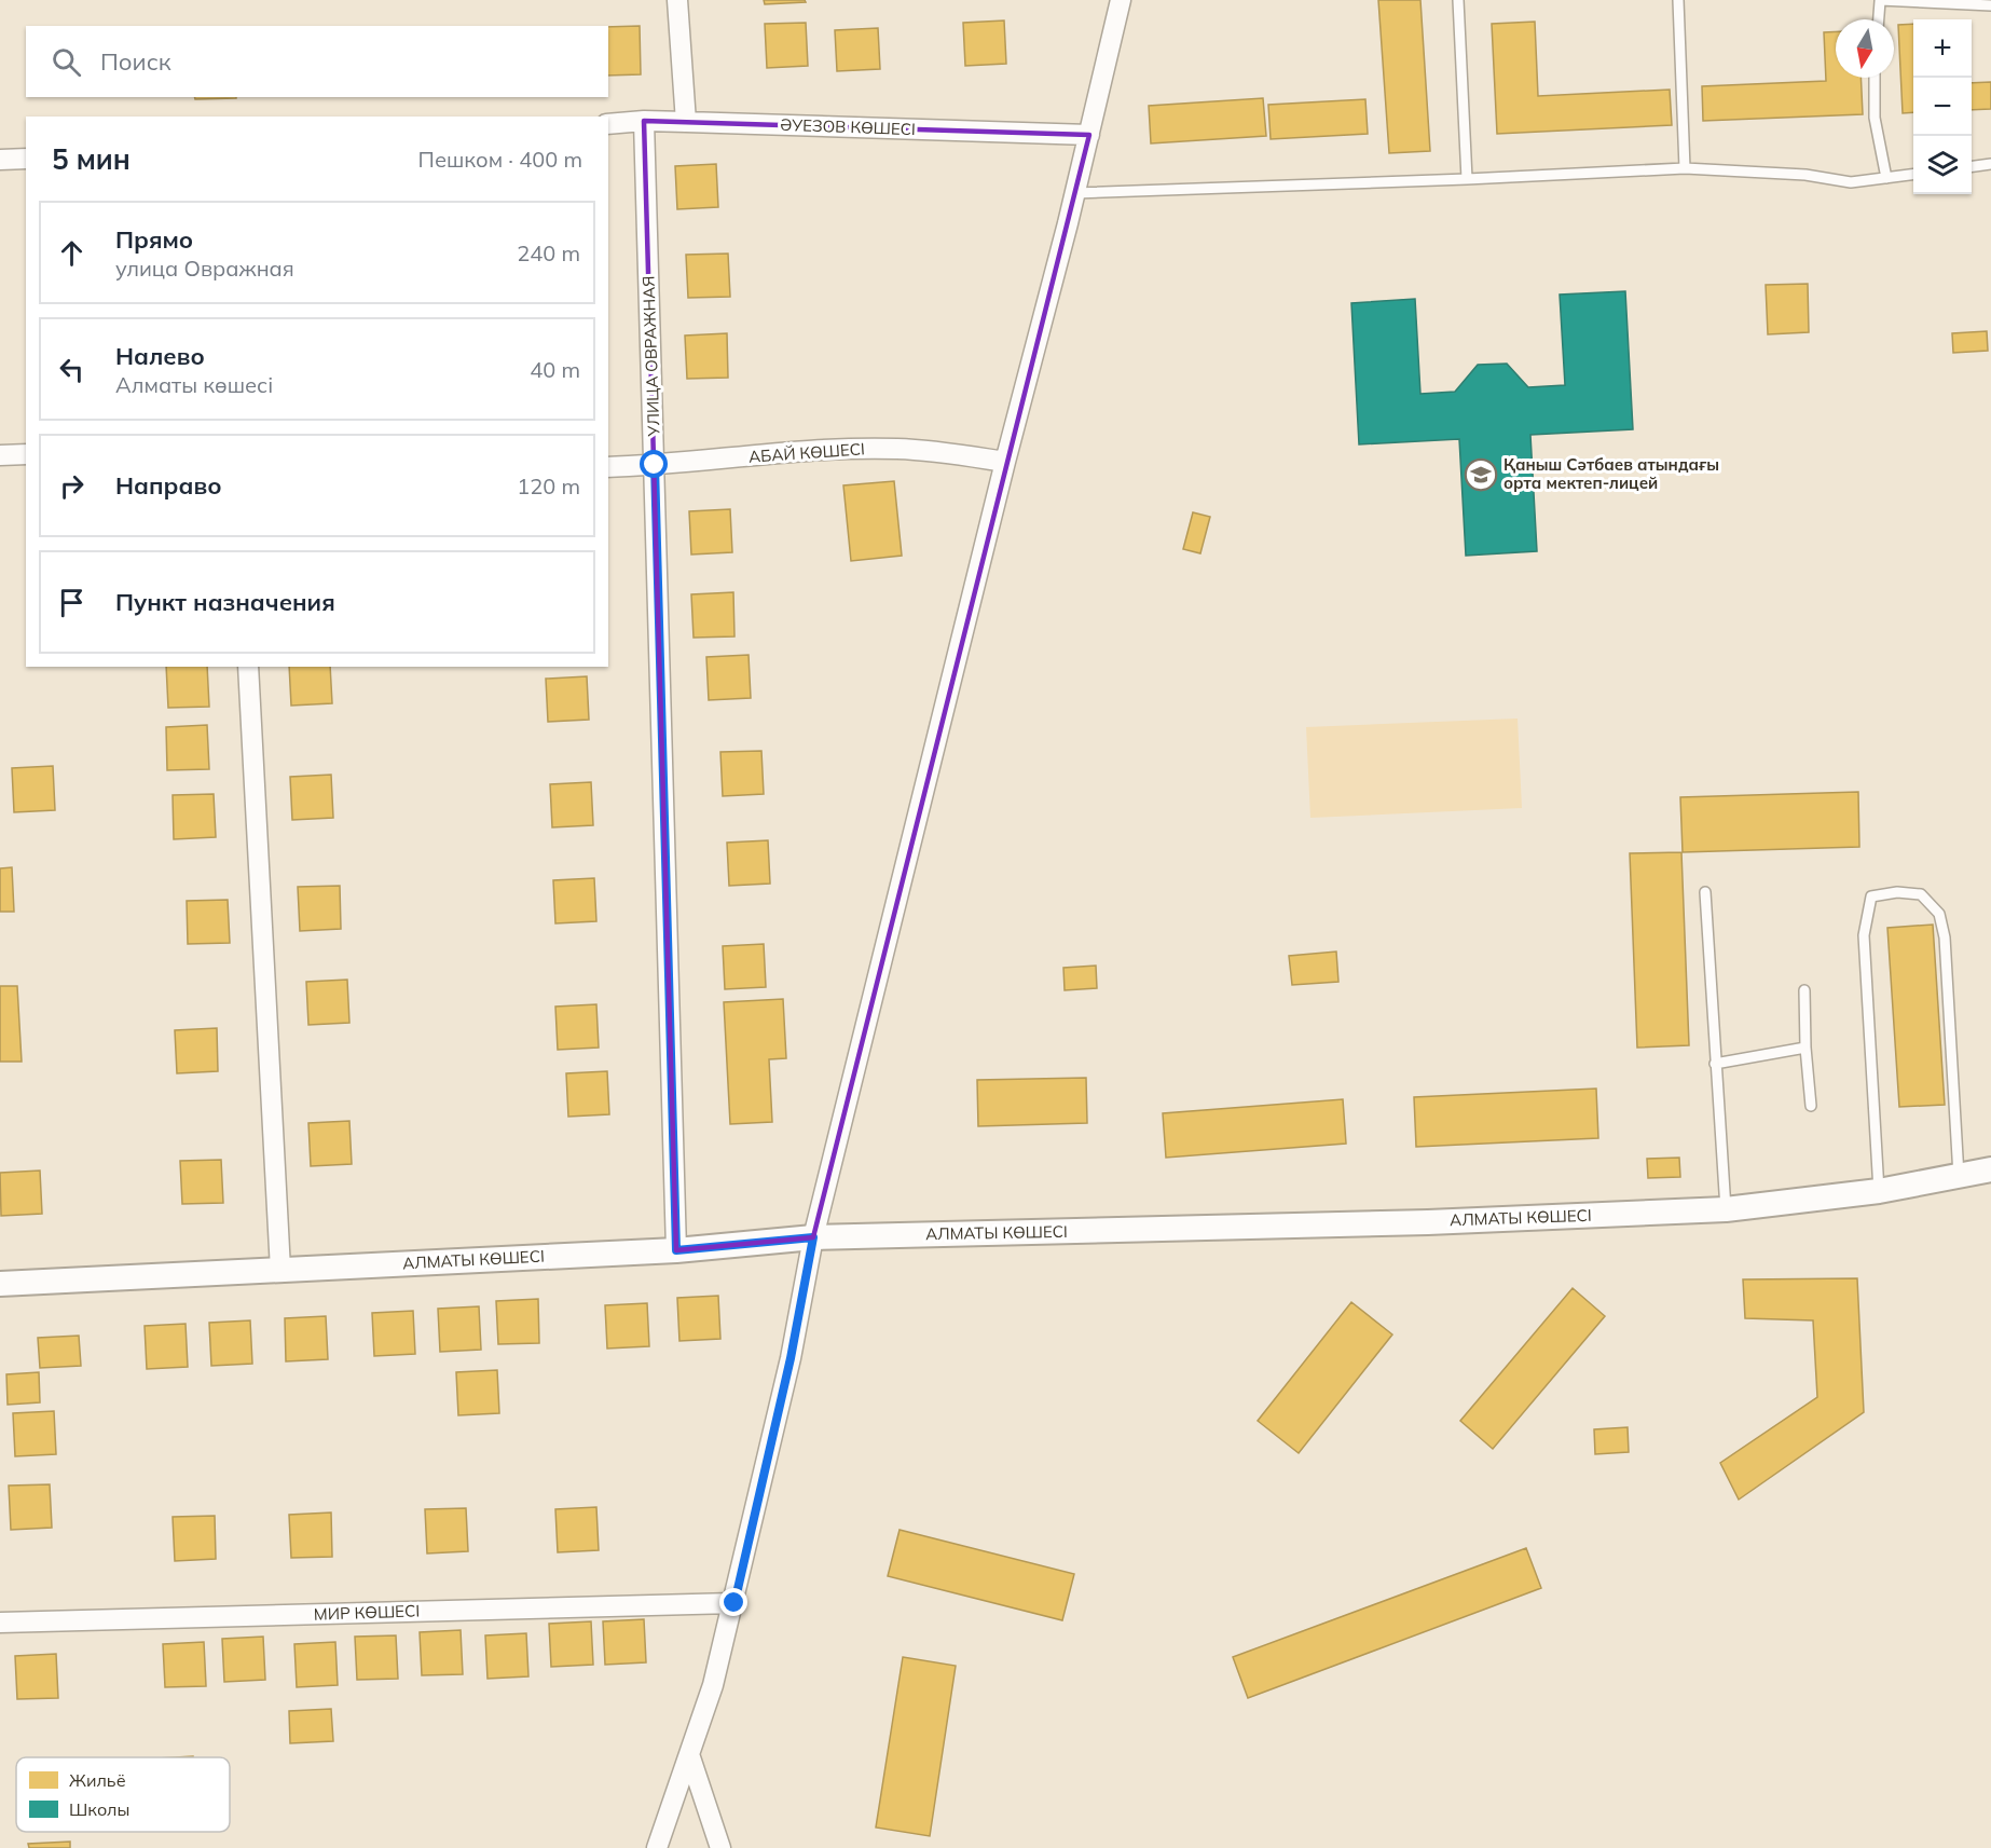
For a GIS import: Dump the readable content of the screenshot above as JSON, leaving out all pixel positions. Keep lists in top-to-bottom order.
{
  "streets": {
    "street": [
      "ӘУЕЗОВ КӨШЕСІ",
      "УЛИЦА ОВРАЖНАЯ",
      "АБАЙ КӨШЕСІ",
      "АЛМАТЫ КӨШЕСІ",
      "МИР КӨШЕСІ"
    ]
  },
  "crossings": [
    ["ӘУЕЗОВ КӨШЕСІ", "УЛИЦА ОВРАЖНАЯ"],
    ["УЛИЦА ОВРАЖНАЯ", "АБАЙ КӨШЕСІ"],
    ["УЛИЦА ОВРАЖНАЯ", "АЛМАТЫ КӨШЕСІ"]
  ],
  "places": {
    "school or university": ["Қаныш Сәтбаев атындағы орта мектеп-лицей"]
  },
  "legend": ["Жильё", "Школы"],
  "north": "bottom",
  "page": {
    "map_buttons": ["+", "−"],
    "search": "Поиск",
    "heading": ["5 мин", "Пешком · 400 m"],
    "list": [
      ["Прямо", "улица Овражная", "240 m"],
      ["Налево", "Алматы көшесі", "40 m"],
      ["Направо", "120 m"],
      "Пункт назначения"
    ]
  }
}
